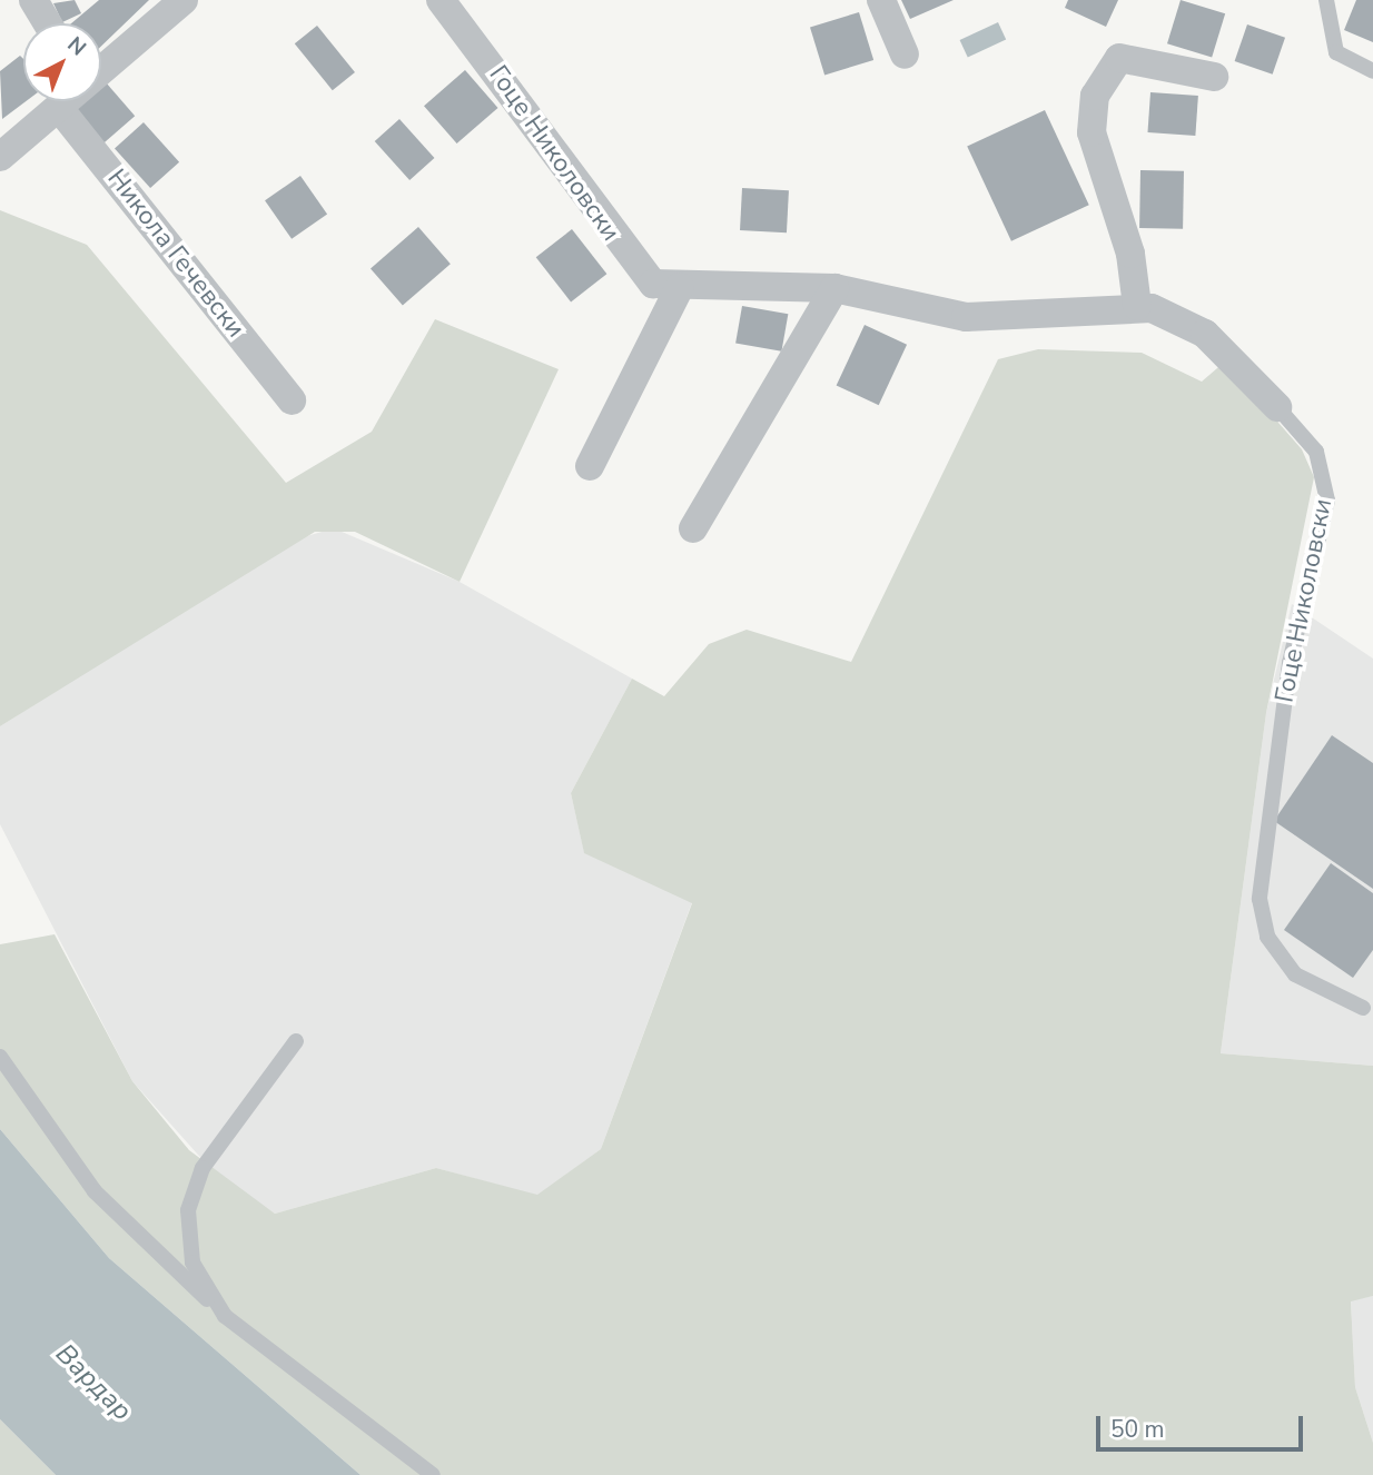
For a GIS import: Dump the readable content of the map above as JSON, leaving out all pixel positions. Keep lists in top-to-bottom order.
{
  "streets": {
    "street": ["Гоце Николовски", "Никола Гечевски"]
  },
  "water": ["Вардар"],
  "scale_bar": "50 m",
  "north": "top right"
}
